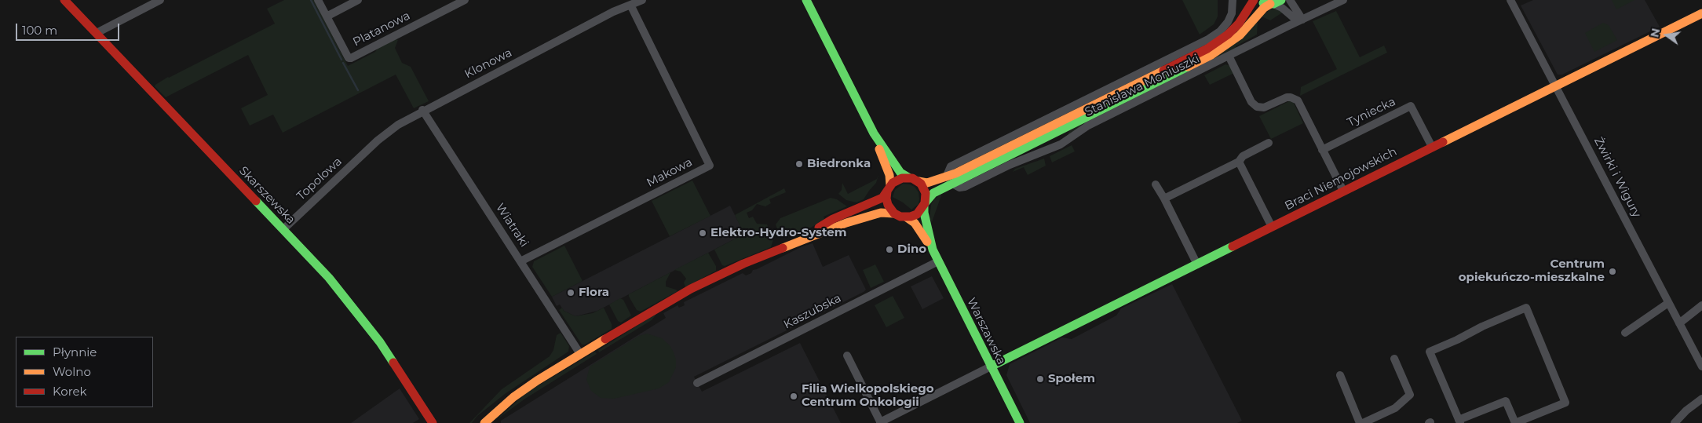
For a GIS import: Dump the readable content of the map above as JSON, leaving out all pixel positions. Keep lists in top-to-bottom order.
{
  "streets": {
    "main road": [
      "Stanisława Moniuszki",
      "Braci Niemojowskich",
      "Skarszewska",
      "Warszawska"
    ],
    "street": [
      "Platanowa",
      "Klonowa",
      "Tyniecka",
      "Makowa",
      "Żwirki i Wigury",
      "Topolowa",
      "Wiatraki",
      "Kaszubska"
    ]
  },
  "crossings": [
    ["Klonowa", "Makowa"],
    ["Klonowa", "Topolowa"],
    ["Klonowa", "Wiatraki"],
    ["Stanisława Moniuszki", "Warszawska"],
    ["Tyniecka", "Braci Niemojowskich"],
    ["Makowa", "Wiatraki"],
    ["Żwirki i Wigury", "Braci Niemojowskich"],
    ["Topolowa", "Skarszewska"],
    ["Braci Niemojowskich", "Warszawska"],
    ["Kaszubska", "Warszawska"]
  ],
  "places": [
    "Biedronka",
    "Elektro-Hydro-System",
    "Dino",
    "Centrum opiekuńczo-mieszkalne",
    "Flora",
    "Społem",
    "Filia Wielkopolskiego Centrum Onkologii"
  ],
  "legend": ["Płynnie", "Wolno", "Korek"],
  "scale_bar": "100 m",
  "north": "left"
}
